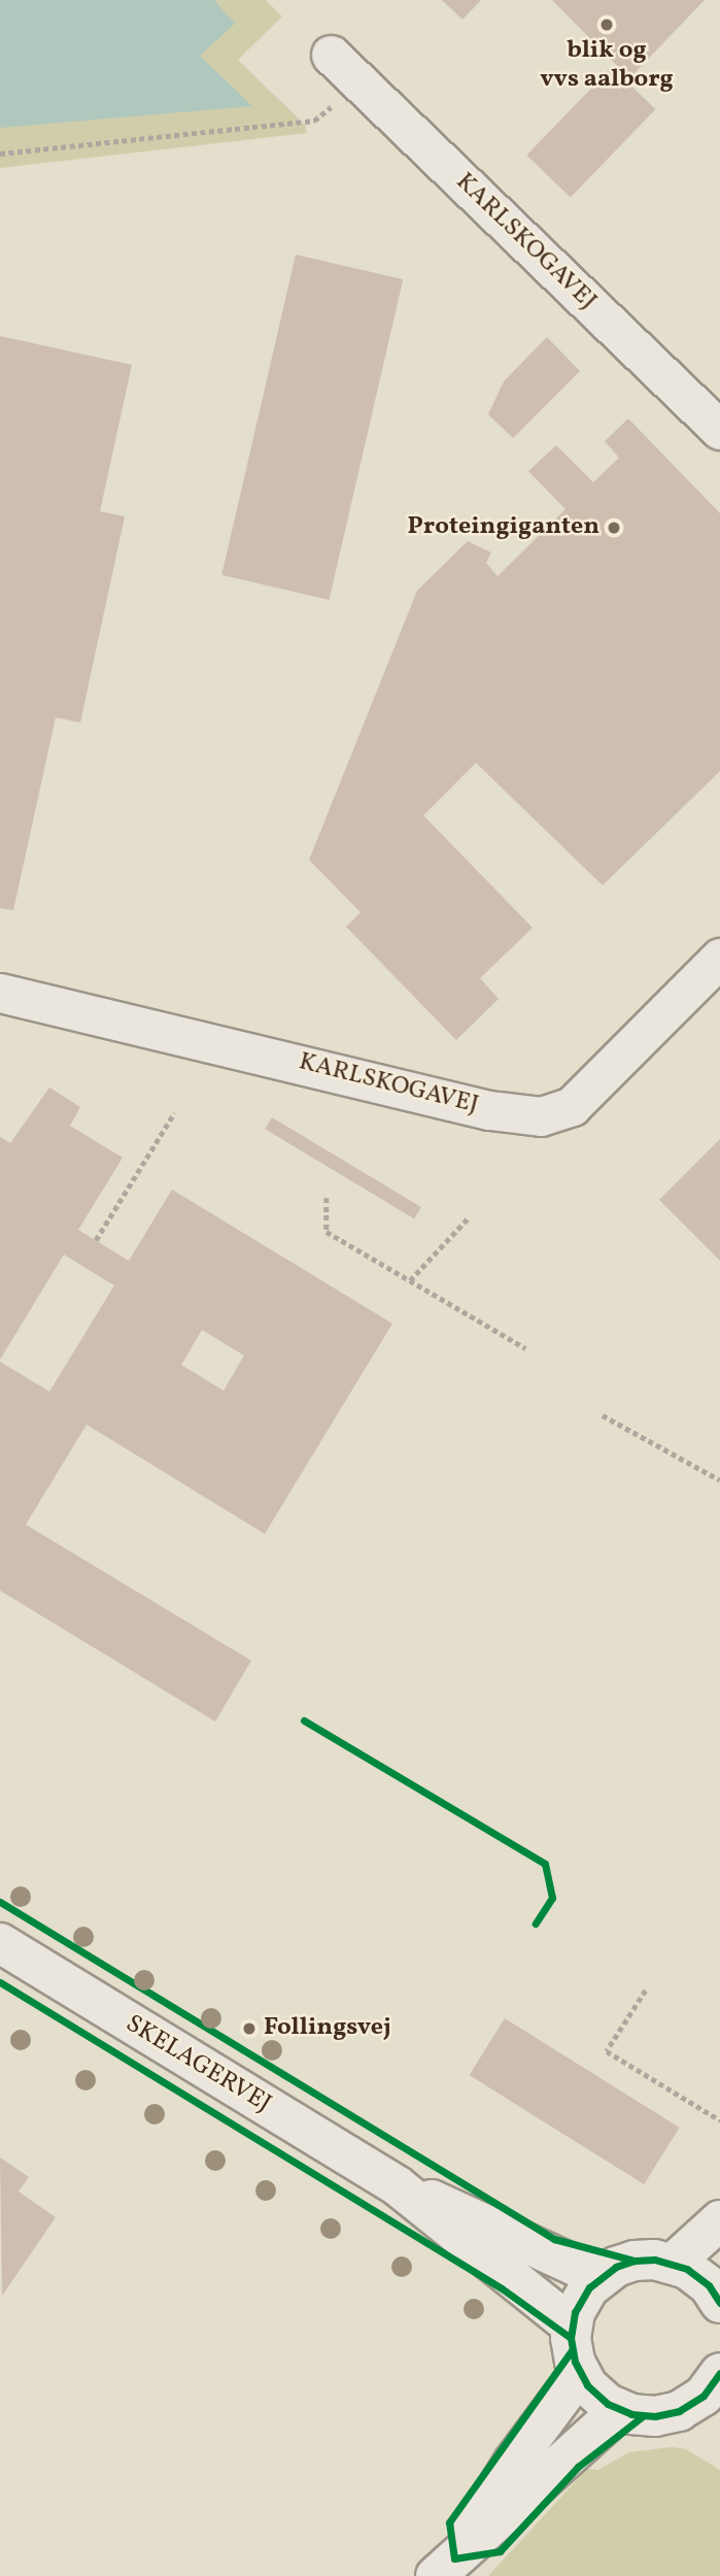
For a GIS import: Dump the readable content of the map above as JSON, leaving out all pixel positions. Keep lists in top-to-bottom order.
{
  "streets": {
    "street": ["KARLSKOGAVEJ", "SKELAGERVEJ"]
  },
  "places": ["blik og vvs aalborg", "Proteingiganten", "Follingsvej"]
}
